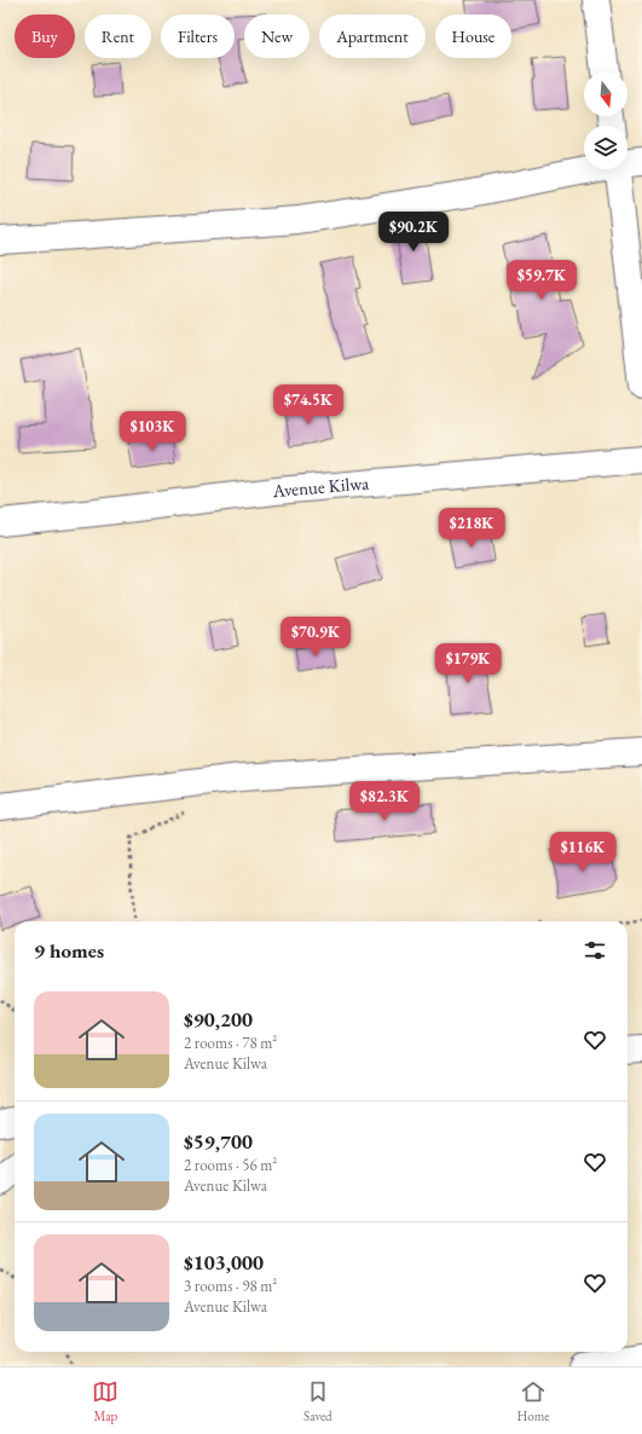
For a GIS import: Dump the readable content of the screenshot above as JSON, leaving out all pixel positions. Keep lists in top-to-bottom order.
{
  "streets": {
    "street": ["Avenue Kilwa"]
  },
  "north": "bottom",
  "page": {
    "chip": [
      "Buy",
      "Rent",
      "Filters",
      "New",
      "Apartment",
      "House"
    ],
    "price": [
      "$90.2K",
      "$59.7K",
      "$74.5K",
      "$103K",
      "$218K",
      "$70.9K",
      "$179K",
      "$82.3K",
      "$116K"
    ],
    "heading": "9 homes",
    "list": [
      {
        "name": "$90,200",
        "note": "2 rooms · 78 m² · Avenue Kilwa"
      },
      {
        "name": "$59,700",
        "note": "2 rooms · 56 m² · Avenue Kilwa"
      },
      {
        "name": "$103,000",
        "note": "3 rooms · 98 m² · Avenue Kilwa"
      }
    ],
    "tabs": ["Map", "Saved", "Home"]
  }
}
